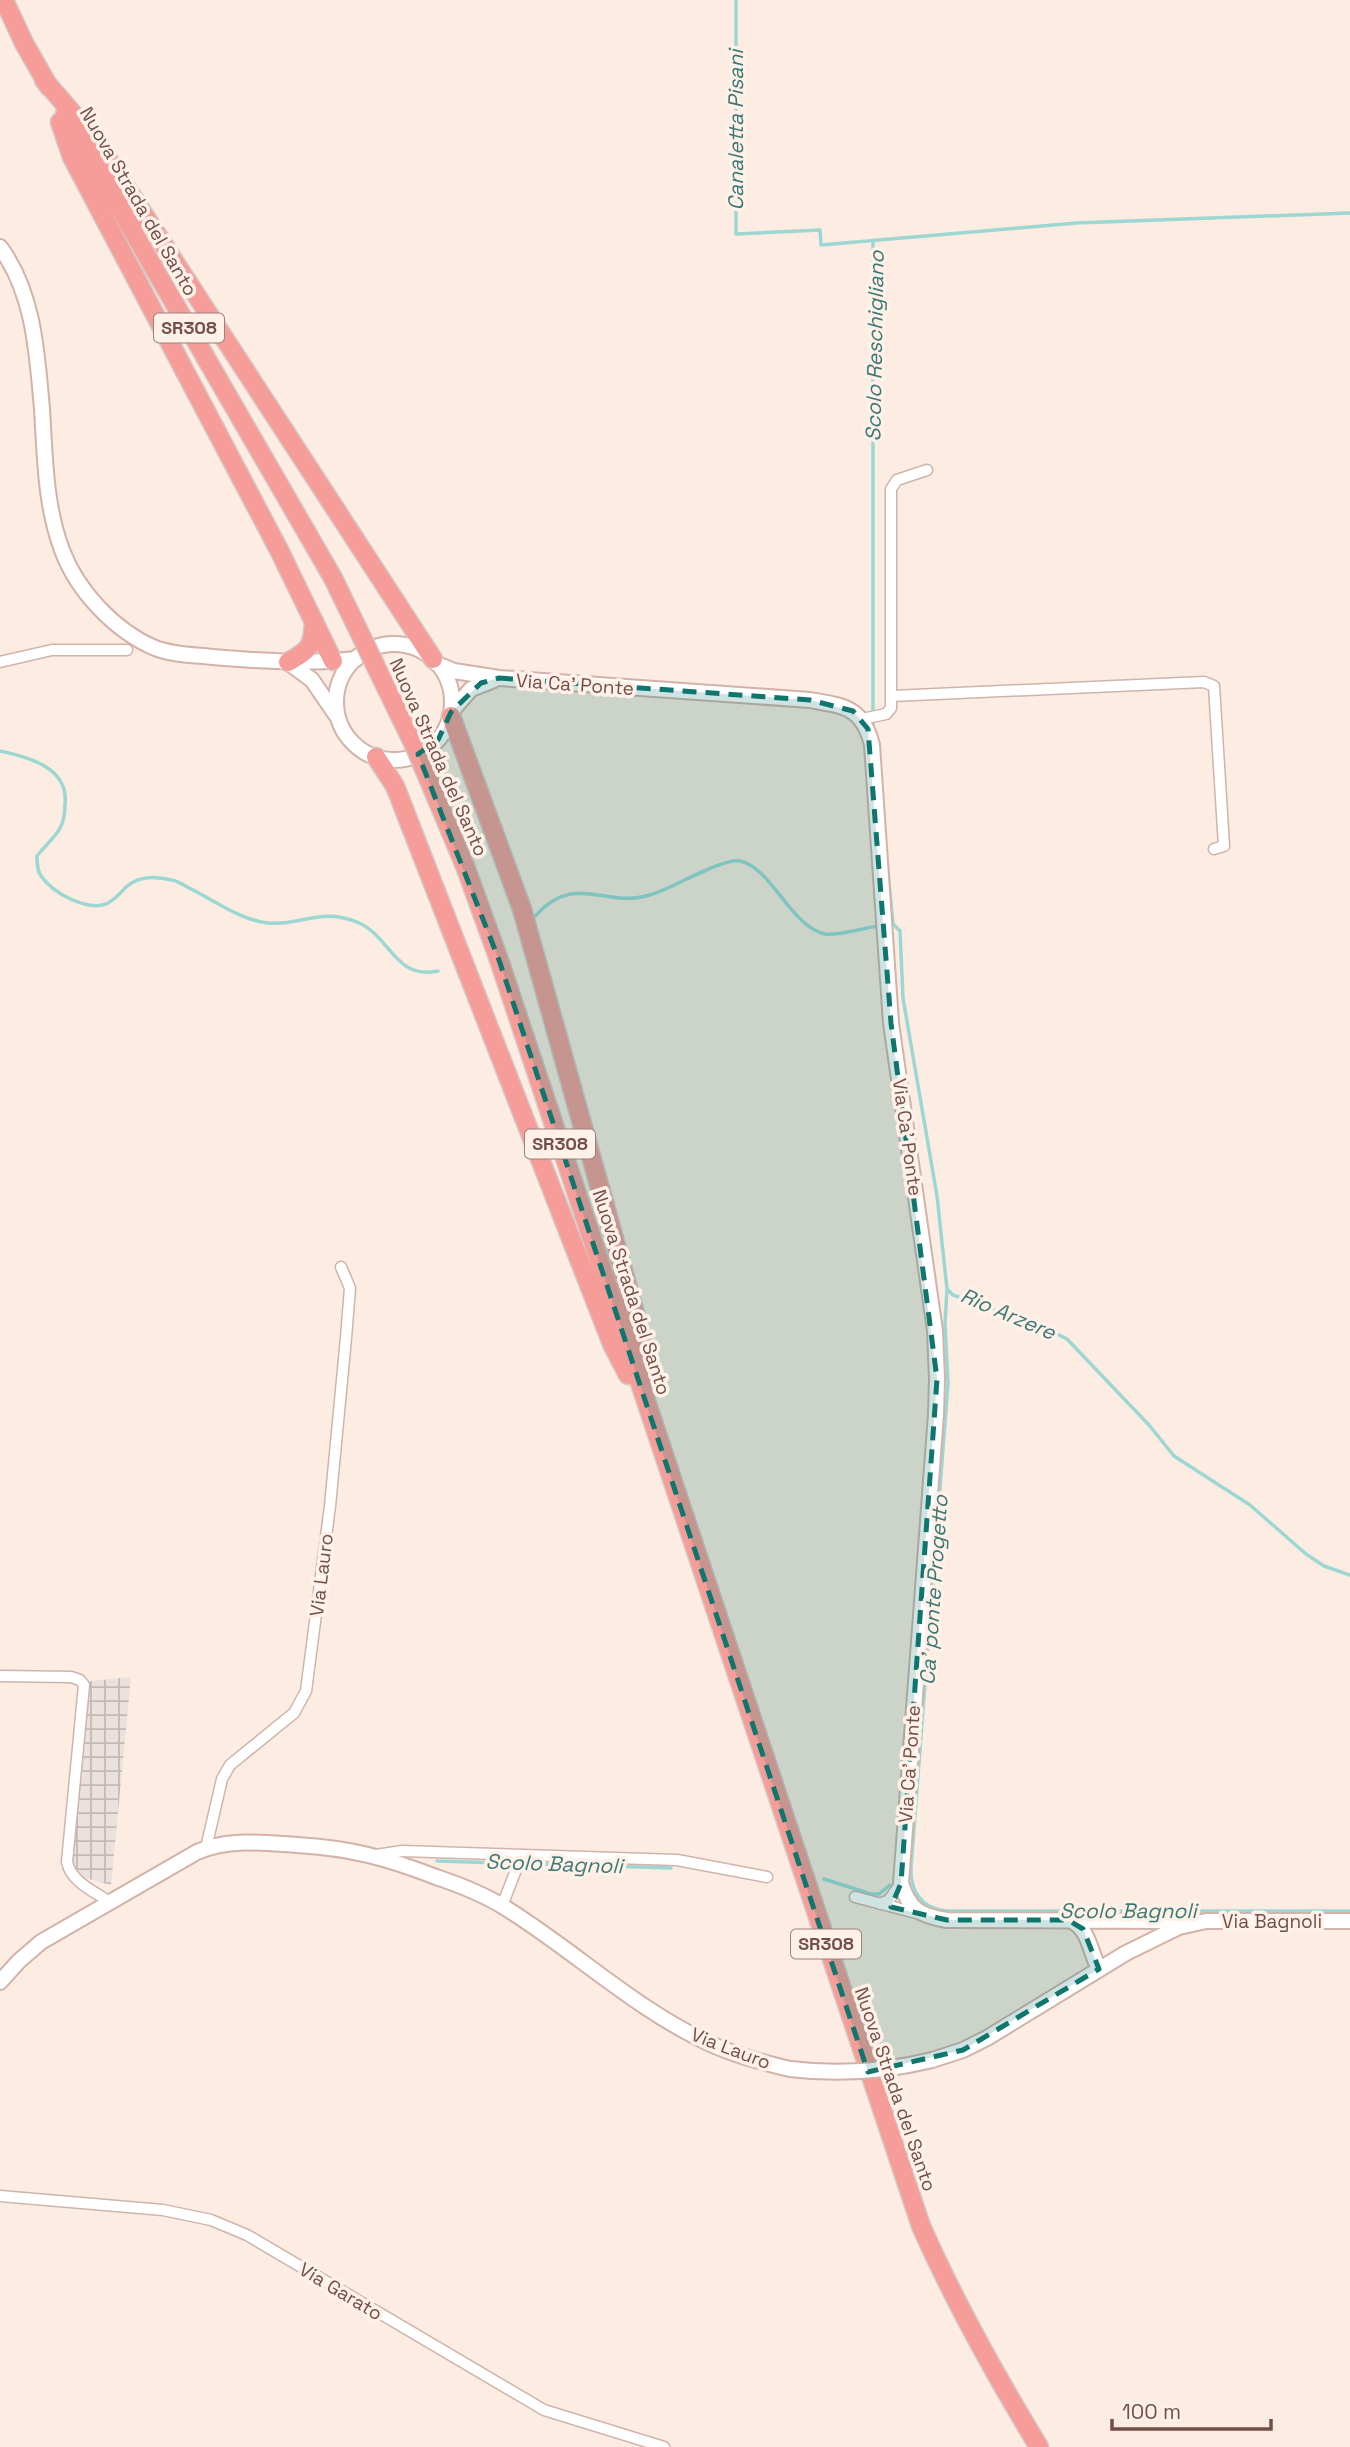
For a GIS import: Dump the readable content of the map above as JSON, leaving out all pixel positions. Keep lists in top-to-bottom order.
{
  "streets": {
    "highway": ["Nuova Strada del Santo", "SR308"],
    "street": [
      "Via Ca' Ponte",
      "Via Lauro",
      "Via Bagnoli",
      "Via Garato"
    ]
  },
  "crossings": [
    ["Via Lauro", "Via Bagnoli"]
  ],
  "water": [
    "Canaletta Pisani",
    "Scolo Reschigliano",
    "Rio Arzere",
    "Ca' ponte Progetto",
    "Scolo Bagnoli"
  ],
  "scale_bar": "100 m"
}
